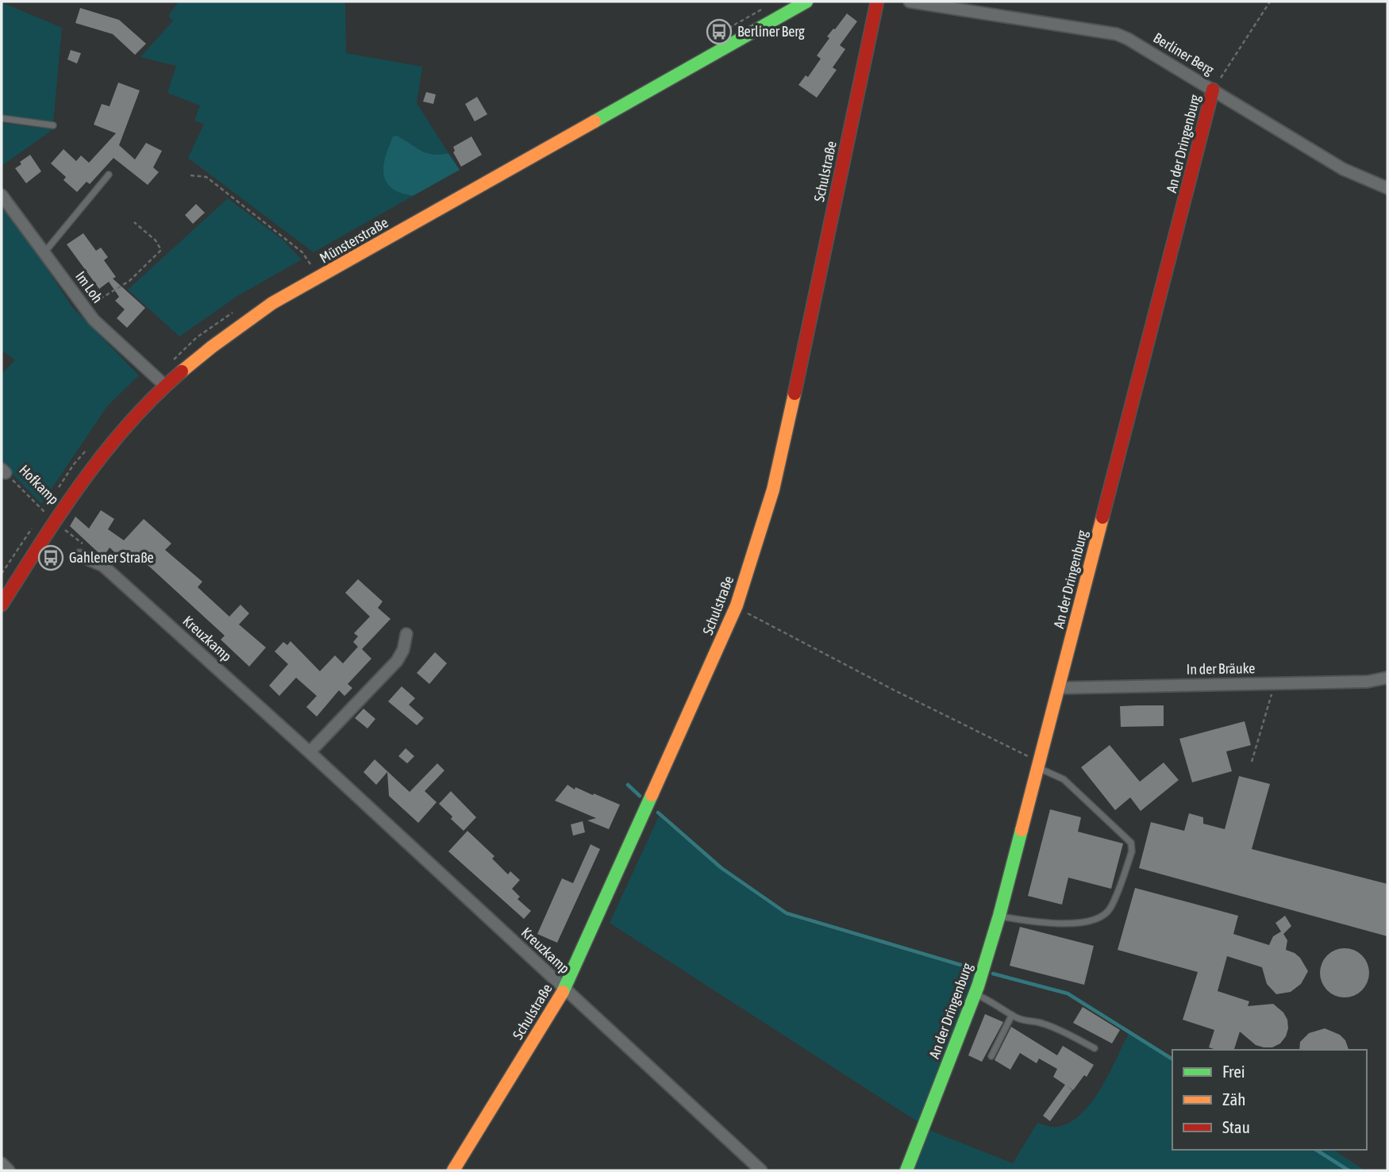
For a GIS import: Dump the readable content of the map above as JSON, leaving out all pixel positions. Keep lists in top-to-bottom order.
{
  "streets": {
    "street": [
      "Berliner Berg",
      "An der Dringenburg",
      "Schulstraße",
      "Münsterstraße",
      "Im Loh",
      "Kreuzkamp",
      "In der Bräuke"
    ],
    "path": ["Hofkamp"]
  },
  "crossings": [
    ["Berliner Berg", "An der Dringenburg"],
    ["An der Dringenburg", "In der Bräuke"],
    ["Schulstraße", "Kreuzkamp"],
    ["Münsterstraße", "Im Loh"],
    ["Münsterstraße", "Hofkamp"],
    ["Hofkamp", "Kreuzkamp"]
  ],
  "places": {
    "bus stop": ["Berliner Berg", "Gahlener Straße"]
  },
  "legend": ["Frei", "Zäh", "Stau"]
}
